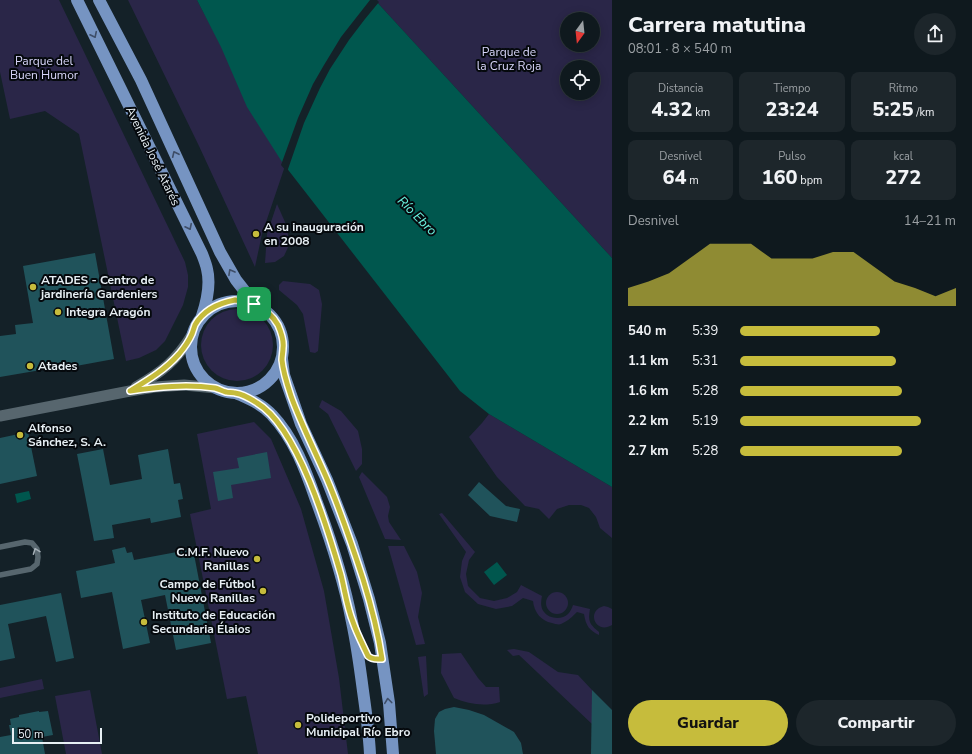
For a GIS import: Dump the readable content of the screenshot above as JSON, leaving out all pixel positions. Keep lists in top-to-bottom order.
{
  "streets": {
    "main road": ["Avenida José Atarés"]
  },
  "water": ["Río Ebro"],
  "parks": ["Parque de la Cruz Roja", "Parque del Buen Humor"],
  "places": [
    "A su inauguración en 2008",
    "ATADES - Centro de jardinería Gardeniers",
    "Integra Aragón",
    "Atades",
    "Alfonso Sánchez, S. A.",
    "C.M.F. Nuevo Ranillas",
    "Campo de Fútbol Nuevo Ranillas",
    "Instituto de Educación Secundaria Élaios",
    "Polideportivo Municipal Río Ebro"
  ],
  "scale_bar": "50 m",
  "north": "bottom",
  "page": {
    "heading": ["Carrera matutina", "08:01 · 8 × 540 m"],
    "stats": [
      ["Distancia", "4.32 km"],
      ["Tiempo", "23:24"],
      ["Ritmo", "5:25 /km"],
      ["Desnivel", "64 m"],
      ["Pulso", "160 bpm"],
      ["kcal", "272"]
    ],
    "chart": ["Desnivel", "14–21 m"],
    "list": [
      {
        "name": "540 m",
        "note": "5:39"
      },
      {
        "name": "1.1 km",
        "note": "5:31"
      },
      {
        "name": "1.6 km",
        "note": "5:28"
      },
      {
        "name": "2.2 km",
        "note": "5:19"
      },
      {
        "name": "2.7 km",
        "note": "5:28"
      }
    ],
    "buttons": ["Guardar", "Compartir"],
    "scale": "50 m"
  }
}
